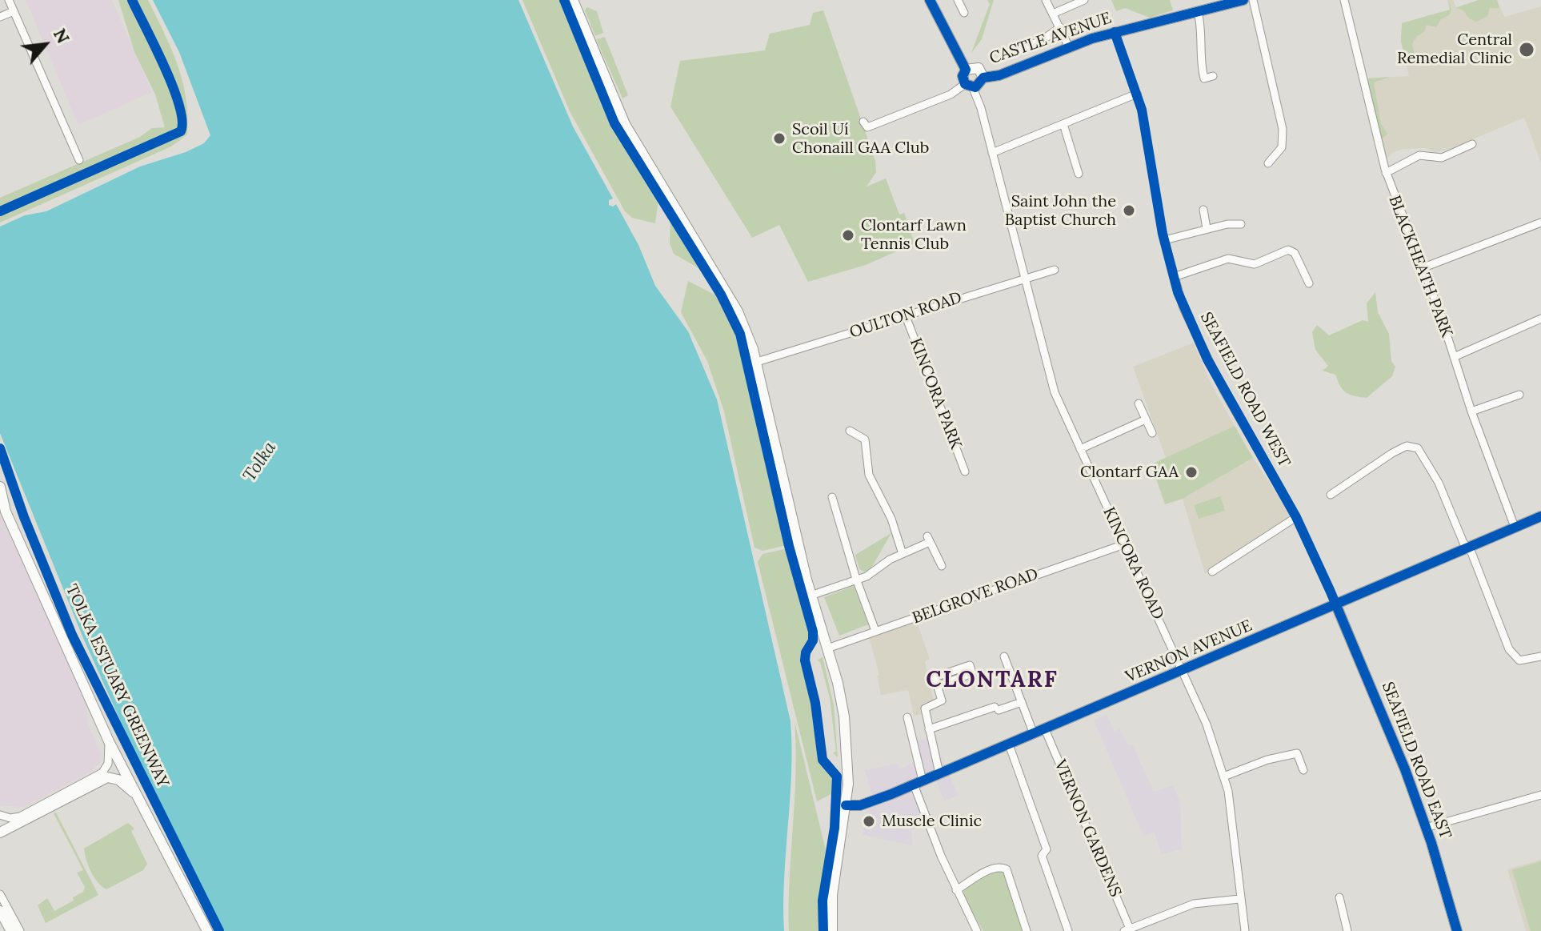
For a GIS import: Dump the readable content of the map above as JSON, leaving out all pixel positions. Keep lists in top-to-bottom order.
{
  "streets": {
    "main road": ["CASTLE AVENUE", "VERNON AVENUE", "SEAFIELD ROAD EAST"],
    "street": [
      "BLACKHEATH PARK",
      "OULTON ROAD",
      "SEAFIELD ROAD WEST",
      "KINCORA PARK",
      "KINCORA ROAD",
      "BELGROVE ROAD",
      "VERNON GARDENS"
    ],
    "cycle path": ["TOLKA ESTUARY GREENWAY"]
  },
  "crossings": [
    ["CASTLE AVENUE", "SEAFIELD ROAD WEST"],
    ["CASTLE AVENUE", "KINCORA ROAD"],
    ["BLACKHEATH PARK", "VERNON AVENUE"],
    ["OULTON ROAD", "KINCORA PARK"],
    ["OULTON ROAD", "KINCORA ROAD"],
    ["SEAFIELD ROAD WEST", "VERNON AVENUE"],
    ["SEAFIELD ROAD WEST", "SEAFIELD ROAD EAST"],
    ["KINCORA ROAD", "BELGROVE ROAD"],
    ["KINCORA ROAD", "VERNON AVENUE"],
    ["VERNON AVENUE", "SEAFIELD ROAD EAST"],
    ["VERNON AVENUE", "VERNON GARDENS"]
  ],
  "districts": ["CLONTARF"],
  "water": ["Tolka"],
  "places": [
    "Central Remedial Clinic",
    "Scoil Uí Chonaill GAA Club",
    "Saint John the Baptist Church",
    "Clontarf Lawn Tennis Club",
    "Clontarf GAA",
    "Muscle Clinic"
  ],
  "north": "top right"
}
